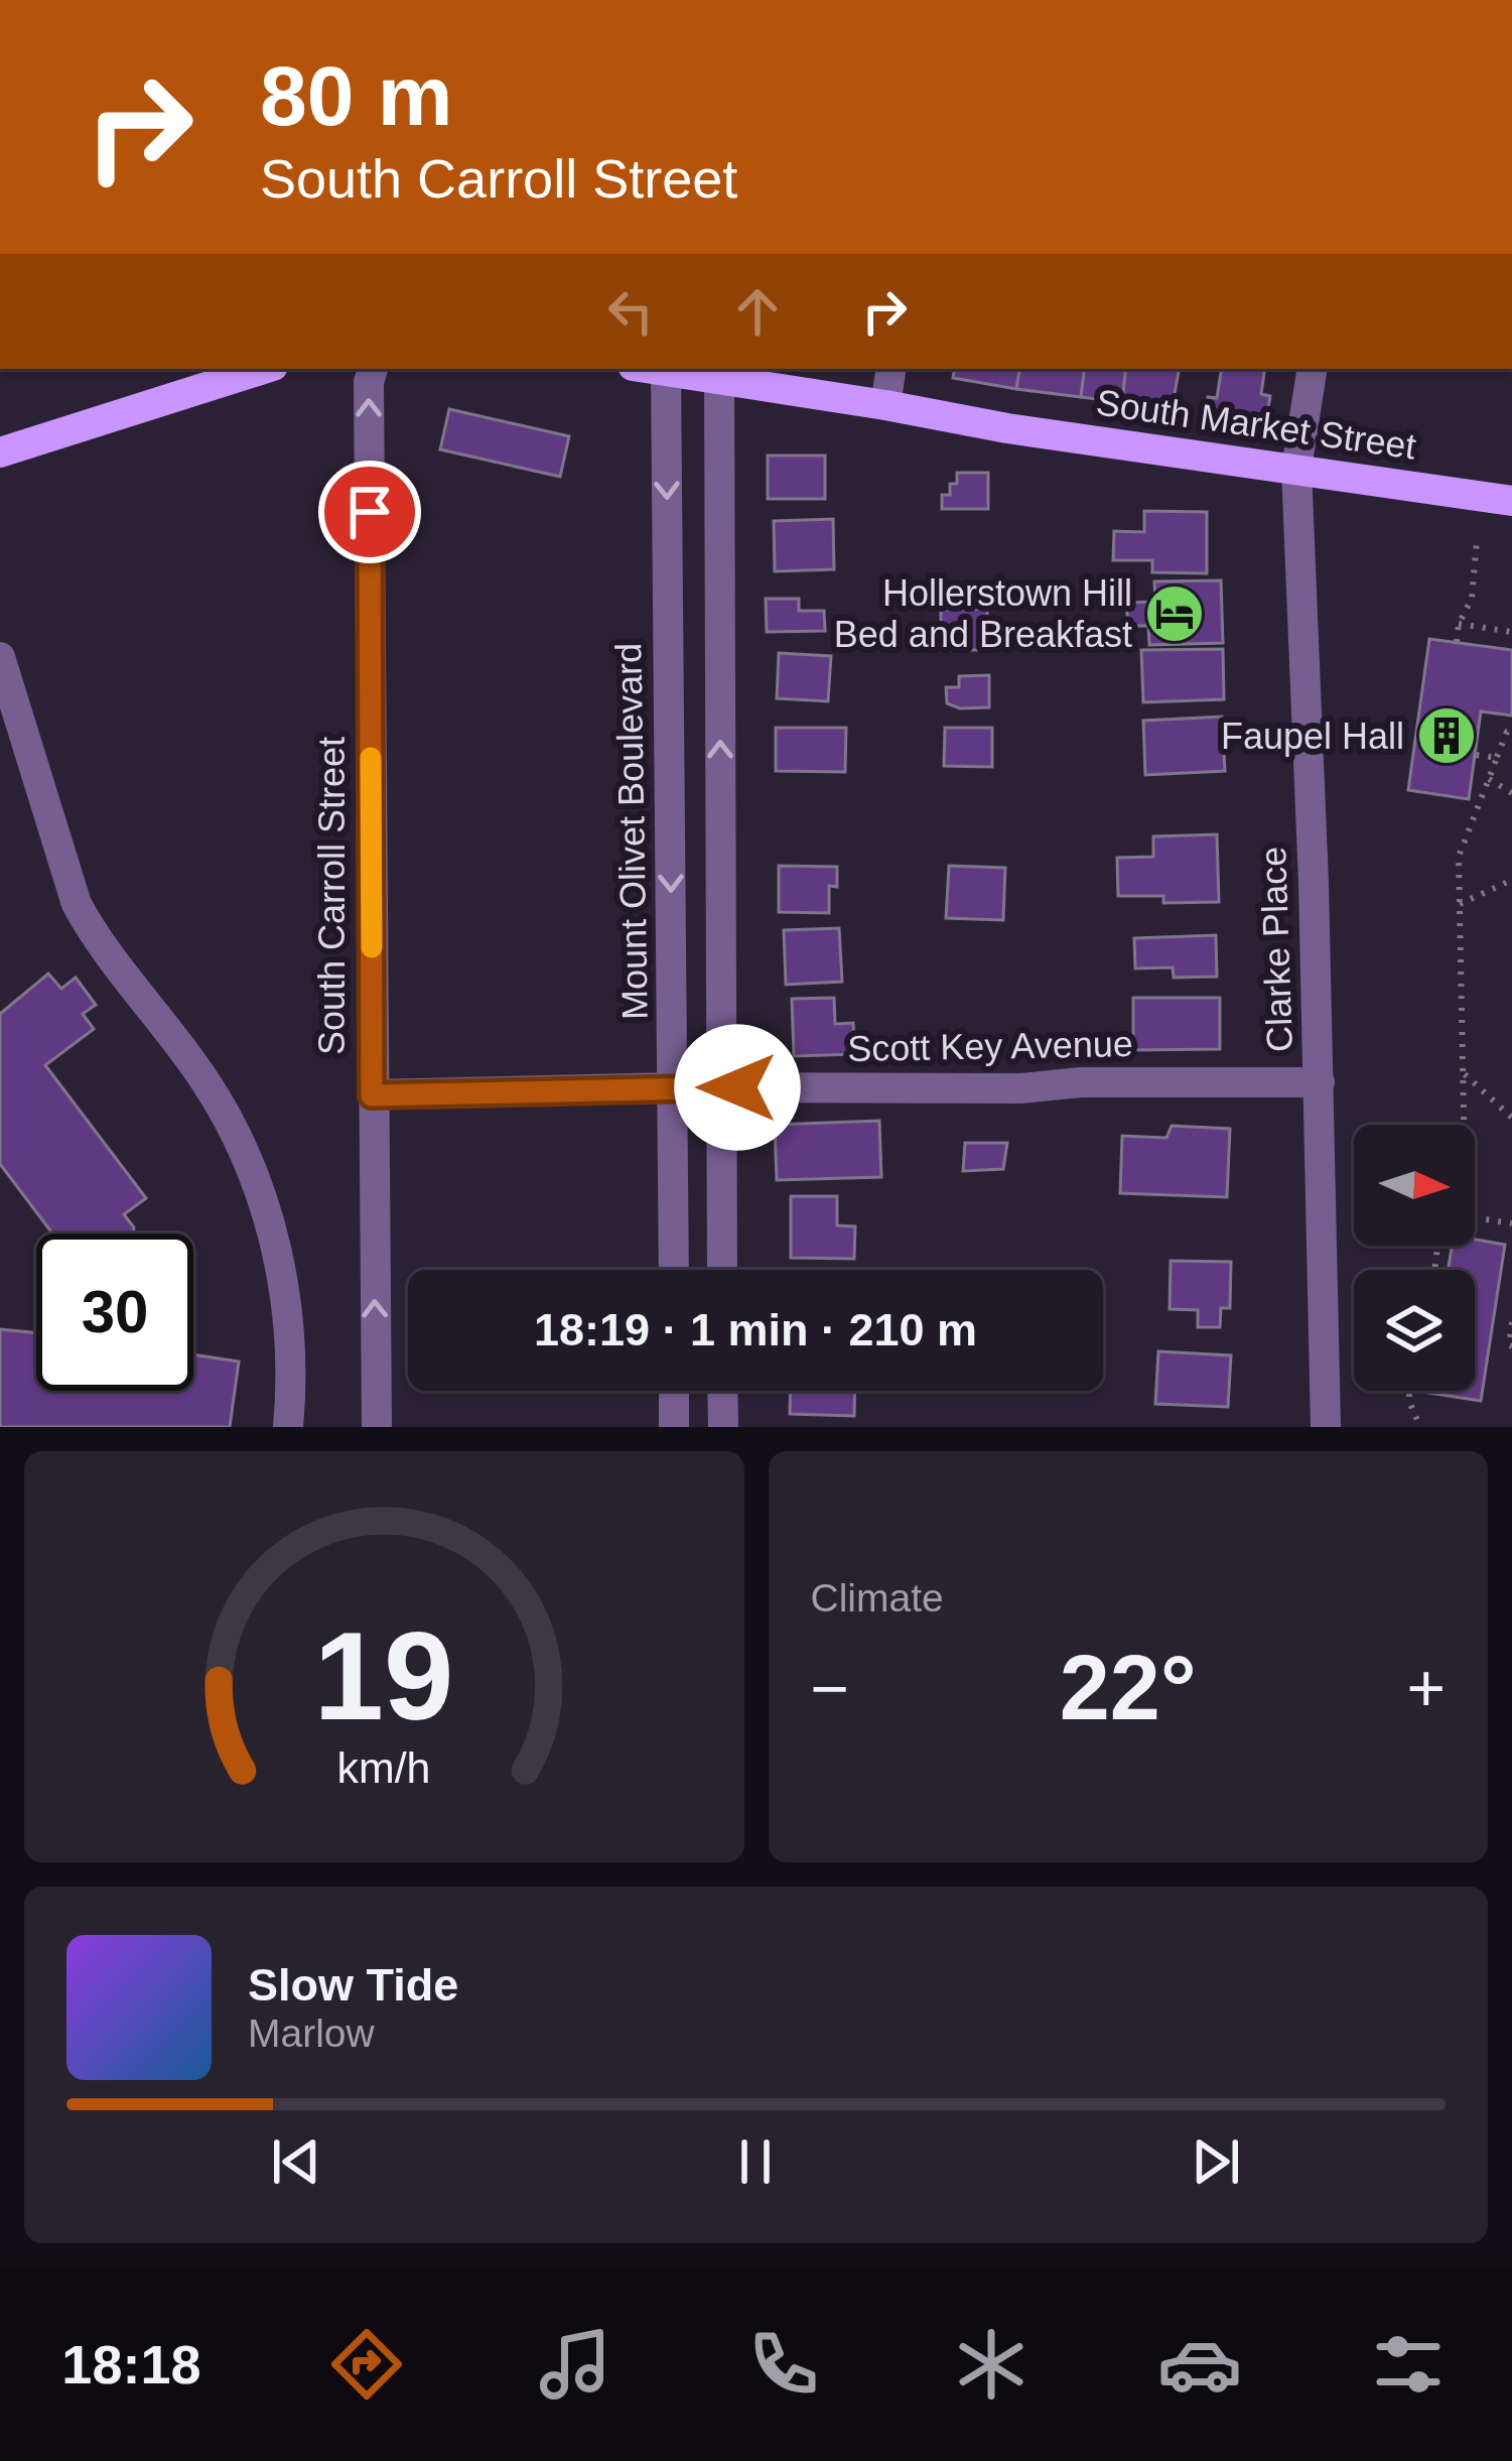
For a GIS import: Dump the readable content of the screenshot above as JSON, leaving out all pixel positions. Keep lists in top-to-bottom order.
{
  "streets": {
    "main road": ["South Market Street"],
    "street": [
      "Mount Olivet Boulevard",
      "South Carroll Street",
      "Clarke Place",
      "Scott Key Avenue"
    ]
  },
  "crossings": [
    ["South Market Street", "Mount Olivet Boulevard"],
    ["South Market Street", "Clarke Place"],
    ["Mount Olivet Boulevard", "Scott Key Avenue"],
    ["South Carroll Street", "Scott Key Avenue"],
    ["Clarke Place", "Scott Key Avenue"]
  ],
  "places": {
    "hotel": ["Hollerstown Hill Bed and Breakfast"],
    "building": ["Faupel Hall"]
  },
  "north": "right",
  "page": {
    "turn": ["80 m", "South Carroll Street"],
    "limit": "30",
    "trip": "18:19 · 1 min · 210 m",
    "tile": "Climate",
    "heat": ["−", "22°", "+"],
    "song": ["Slow Tide", "Marlow"],
    "tabs": "18:18",
    "gauge": ["19", "km/h"]
  }
}
